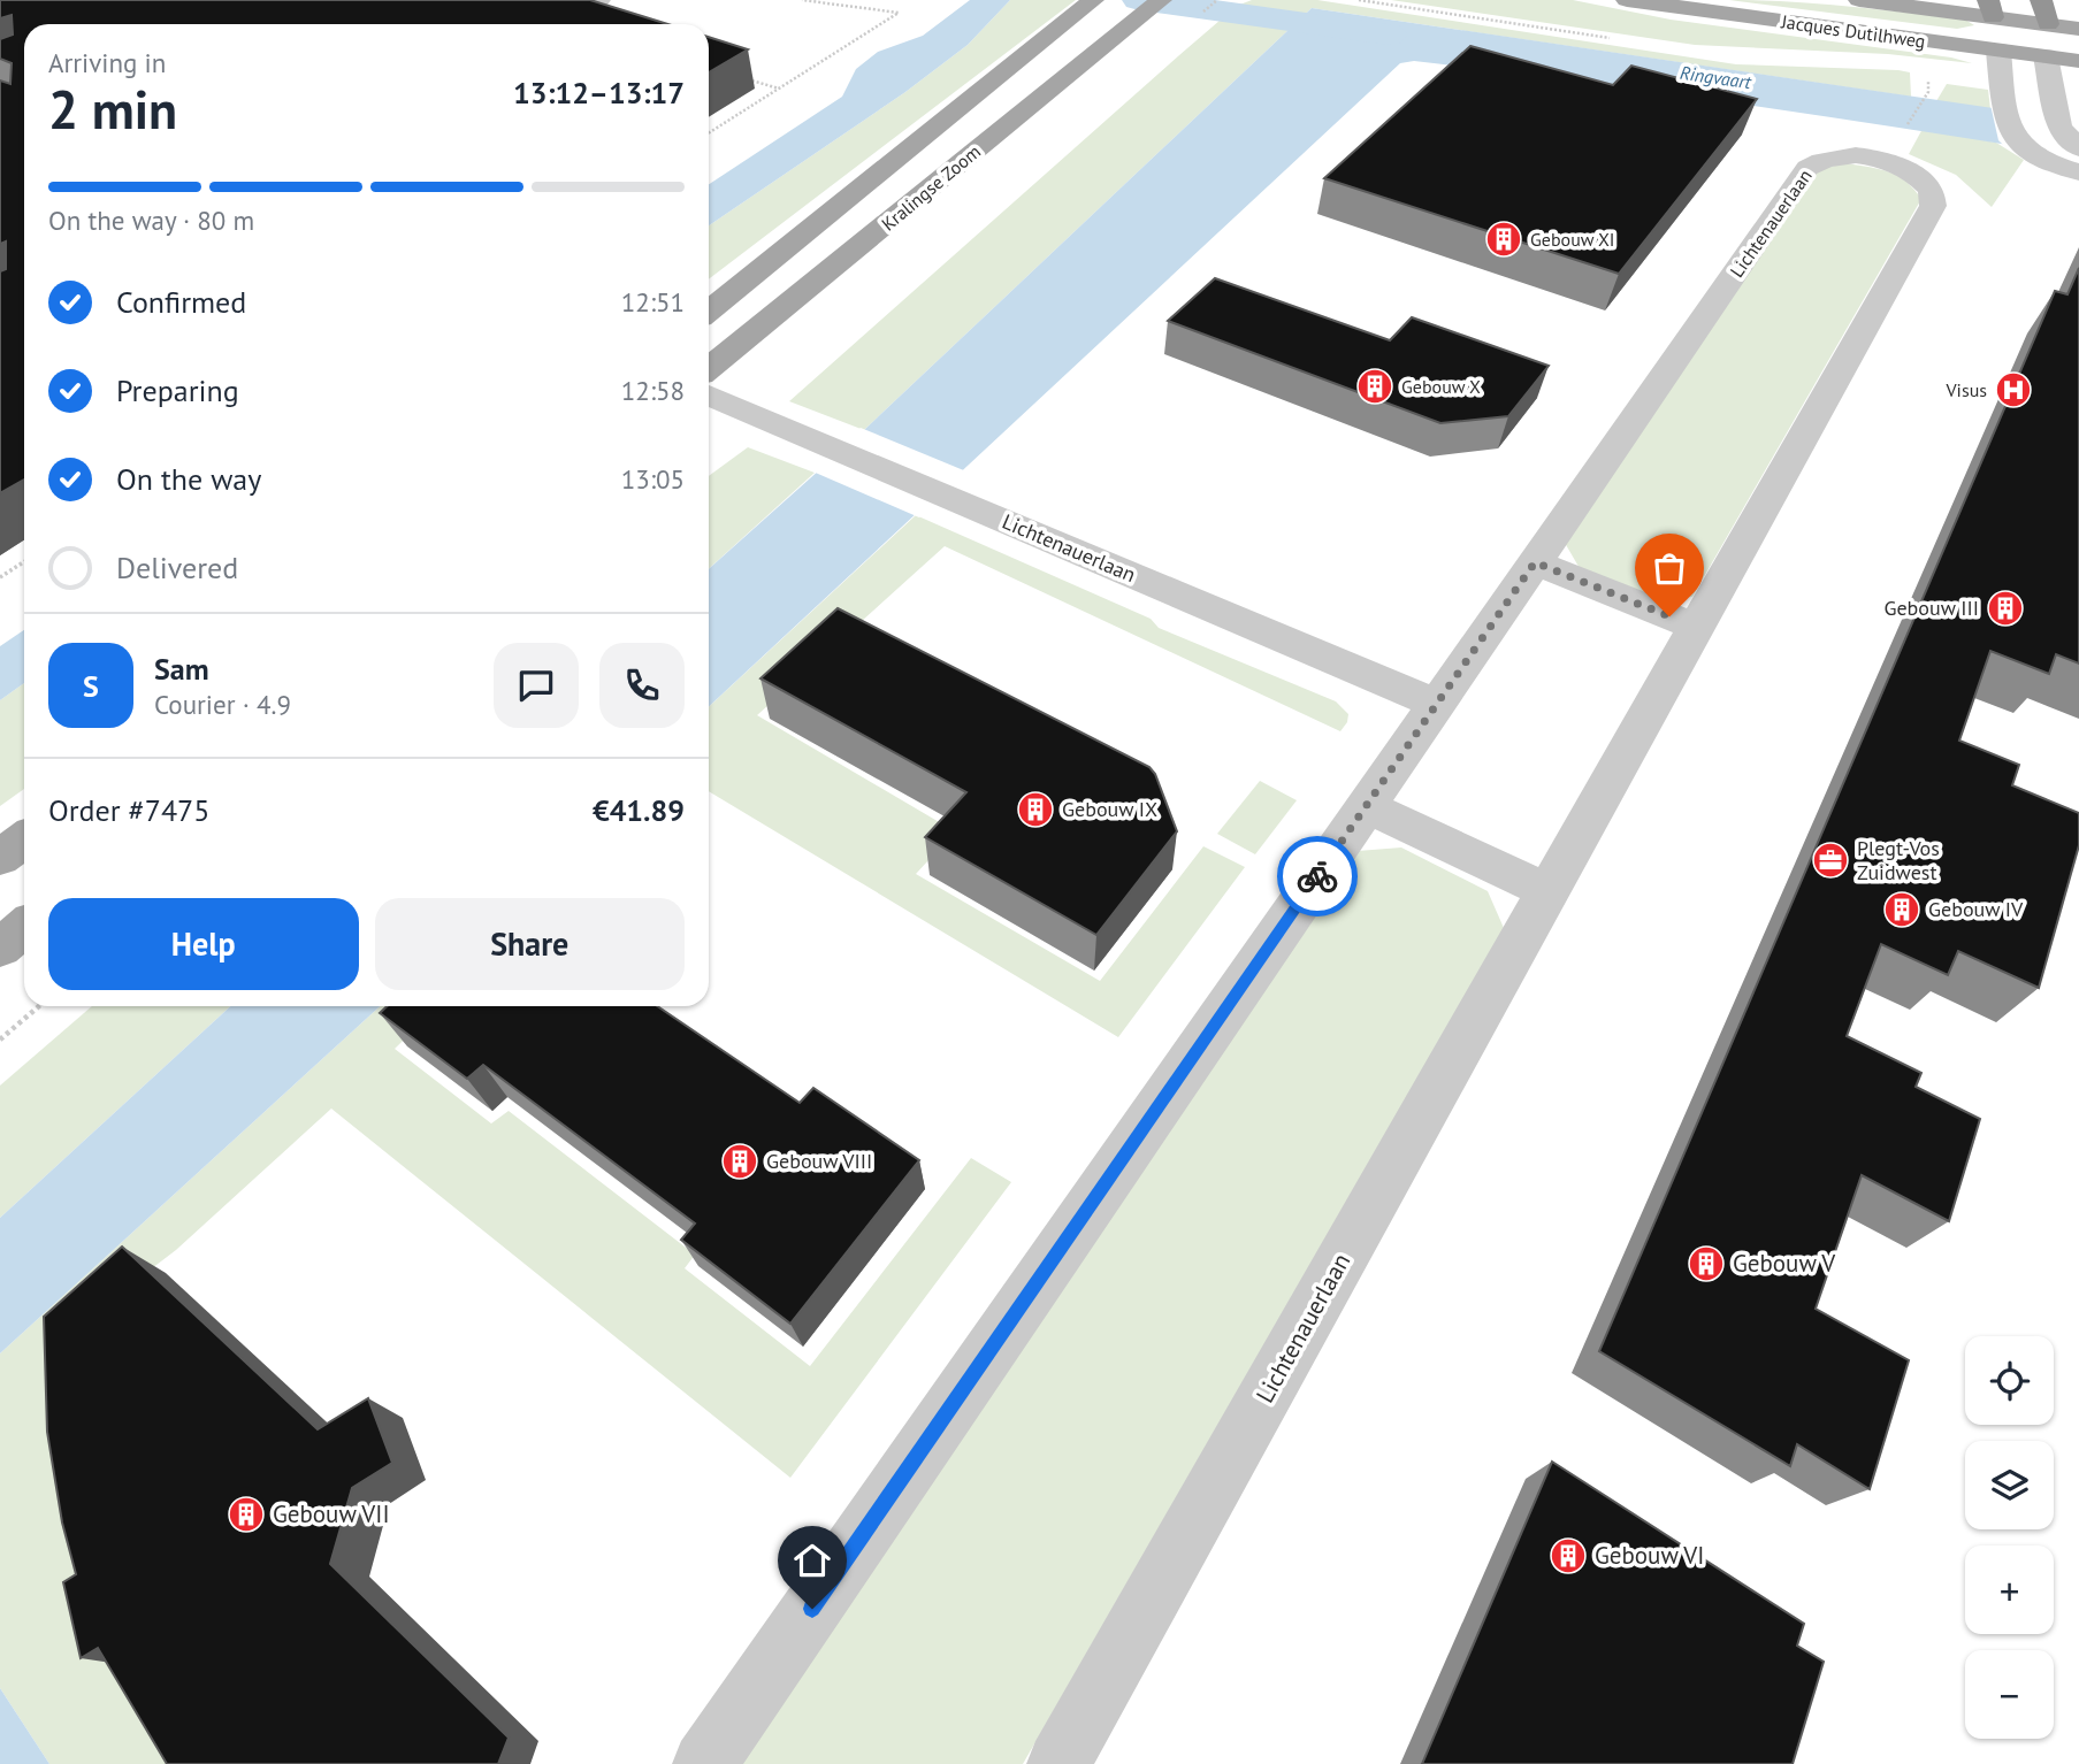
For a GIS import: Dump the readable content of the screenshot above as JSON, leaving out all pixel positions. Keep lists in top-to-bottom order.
{
  "streets": {
    "main road": ["Jacques Dutilhweg", "Kralingse Zoom"],
    "street": ["Lichtenauerlaan"]
  },
  "water": ["Ringvaart"],
  "places": {
    "building": [
      "Gebouw XI",
      "Gebouw X",
      "Gebouw III",
      "Gebouw IX",
      "Gebouw IV",
      "Gebouw VIII",
      "Gebouw V",
      "Gebouw VII",
      "Gebouw VI"
    ],
    "hospital": ["Visus"],
    "office": ["Plegt-Vos Zuidwest"]
  },
  "page": {
    "heading": ["2 min", "Arriving in", "13:12–13:17"],
    "panel": [
      "Sam",
      "Courier · 4.9",
      "Order #7475",
      "€41.89"
    ],
    "bar": "On the way · 80 m",
    "list": [
      ["Confirmed", "12:51"],
      ["Preparing", "12:58"],
      ["On the way", "13:05"],
      "Delivered"
    ],
    "round": "S",
    "buttons": ["Help", "Share"],
    "map_buttons": ["+", "−"]
  }
}
